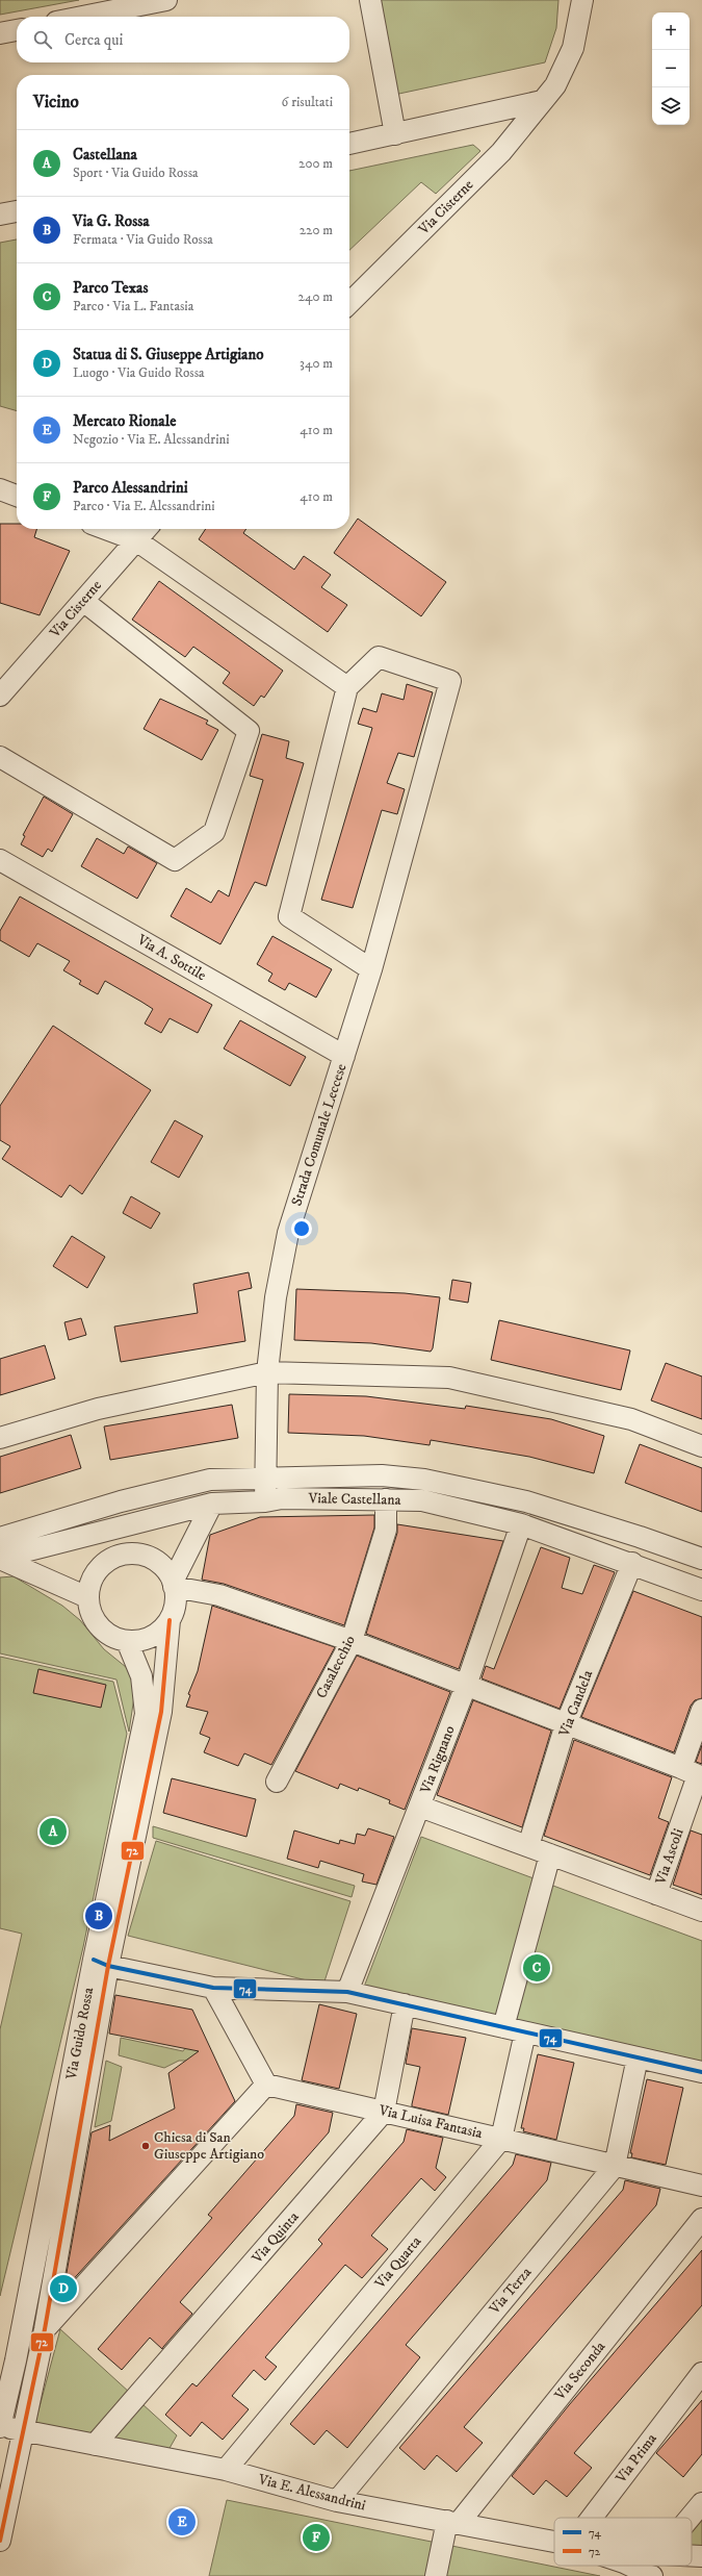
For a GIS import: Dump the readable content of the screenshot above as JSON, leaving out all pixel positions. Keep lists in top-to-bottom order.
{
  "streets": {
    "street": [
      "Via Cisterne",
      "Via A. Sottile",
      "Strada Comunale Leccese",
      "Viale Castellana",
      "Casalecchio",
      "Via Candela",
      "Via Rignano",
      "Via Ascoli",
      "Via Guido Rossa",
      "Via Luisa Fantasia",
      "Via Quinta",
      "Via Quarta",
      "Via Terza",
      "Via Seconda",
      "Via Prima",
      "Via E. Alessandrini"
    ]
  },
  "crossings": [
    ["Via A. Sottile", "Strada Comunale Leccese"],
    ["Strada Comunale Leccese", "Viale Castellana"],
    ["Viale Castellana", "Casalecchio"],
    ["Viale Castellana", "Via Candela"],
    ["Viale Castellana", "Via Rignano"],
    ["Via Guido Rossa", "Via E. Alessandrini"],
    ["Via Luisa Fantasia", "Via Quinta"],
    ["Via Luisa Fantasia", "Via Quarta"],
    ["Via Luisa Fantasia", "Via Terza"],
    ["Via Quinta", "Via E. Alessandrini"],
    ["Via Quarta", "Via E. Alessandrini"],
    ["Via Terza", "Via E. Alessandrini"],
    ["Via Seconda", "Via E. Alessandrini"]
  ],
  "places": ["Chiesa di San Giuseppe Artigiano"],
  "lines": ["transit line 72", "transit line 74"],
  "legend": ["74", "72"],
  "page": {
    "map_buttons": ["+", "−"],
    "search": "Cerca qui",
    "heading": ["Vicino", "6 risultati"],
    "list": [
      {
        "mark": "A",
        "name": "Castellana",
        "note": "Sport · Via Guido Rossa",
        "value": "200 m"
      },
      {
        "mark": "B",
        "name": "Via G. Rossa",
        "note": "Fermata · Via Guido Rossa",
        "value": "220 m"
      },
      {
        "mark": "C",
        "name": "Parco Texas",
        "note": "Parco · Via L. Fantasia",
        "value": "240 m"
      },
      {
        "mark": "D",
        "name": "Statua di S. Giuseppe Artigiano",
        "note": "Luogo · Via Guido Rossa",
        "value": "340 m"
      },
      {
        "mark": "E",
        "name": "Mercato Rionale",
        "note": "Negozio · Via E. Alessandrini",
        "value": "410 m"
      },
      {
        "mark": "F",
        "name": "Parco Alessandrini",
        "note": "Parco · Via E. Alessandrini",
        "value": "410 m"
      }
    ],
    "pins": [
      "A",
      "B",
      "C",
      "D",
      "E",
      "F"
    ]
  }
}
